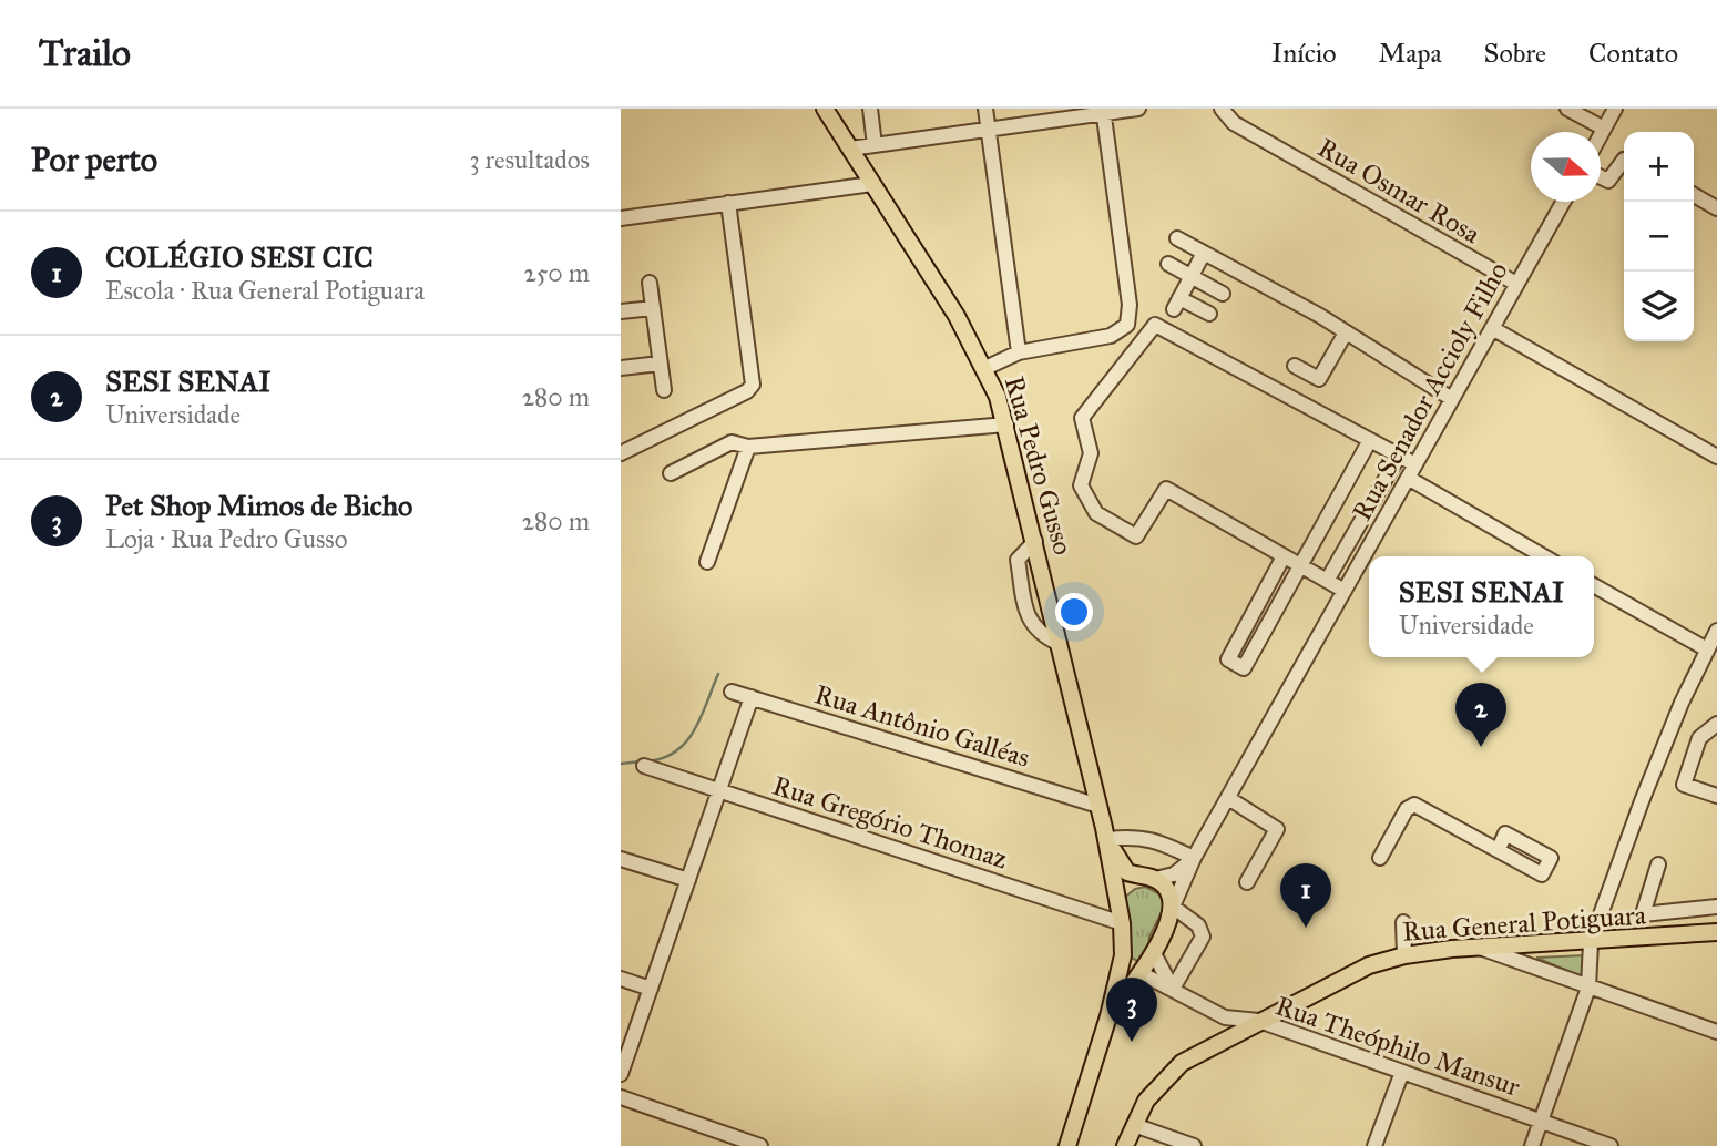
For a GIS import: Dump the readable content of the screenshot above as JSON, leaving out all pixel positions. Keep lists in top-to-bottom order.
{
  "streets": {
    "main road": ["Rua Pedro Gusso", "Rua General Potiguara"],
    "street": [
      "Rua Osmar Rosa",
      "Rua Senador Accioly Filho",
      "Rua Antônio Galléas",
      "Rua Gregório Thomaz",
      "Rua Theóphilo Mansur"
    ]
  },
  "crossings": [
    ["Rua Osmar Rosa", "Rua Senador Accioly Filho"],
    ["Rua Senador Accioly Filho", "Rua Pedro Gusso"],
    ["Rua Pedro Gusso", "Rua Antônio Galléas"],
    ["Rua Pedro Gusso", "Rua Gregório Thomaz"],
    ["Rua Pedro Gusso", "Rua Theóphilo Mansur"],
    ["Rua General Potiguara", "Rua Theóphilo Mansur"]
  ],
  "north": "right",
  "page": {
    "header": "Trailo",
    "nav": [
      "Início",
      "Mapa",
      "Sobre",
      "Contato"
    ],
    "heading": ["Por perto", "3 resultados"],
    "map_buttons": ["+", "−"],
    "list": [
      {
        "mark": "1",
        "name": "COLÉGIO SESI CIC",
        "note": "Escola · Rua General Potiguara",
        "value": "250 m"
      },
      {
        "mark": "2",
        "name": "SESI SENAI",
        "note": "Universidade",
        "value": "280 m"
      },
      {
        "mark": "3",
        "name": "Pet Shop Mimos de Bicho",
        "note": "Loja · Rua Pedro Gusso",
        "value": "280 m"
      }
    ],
    "popup": ["SESI SENAI", "Universidade"],
    "pins": ["2", "1", "3"]
  }
}
